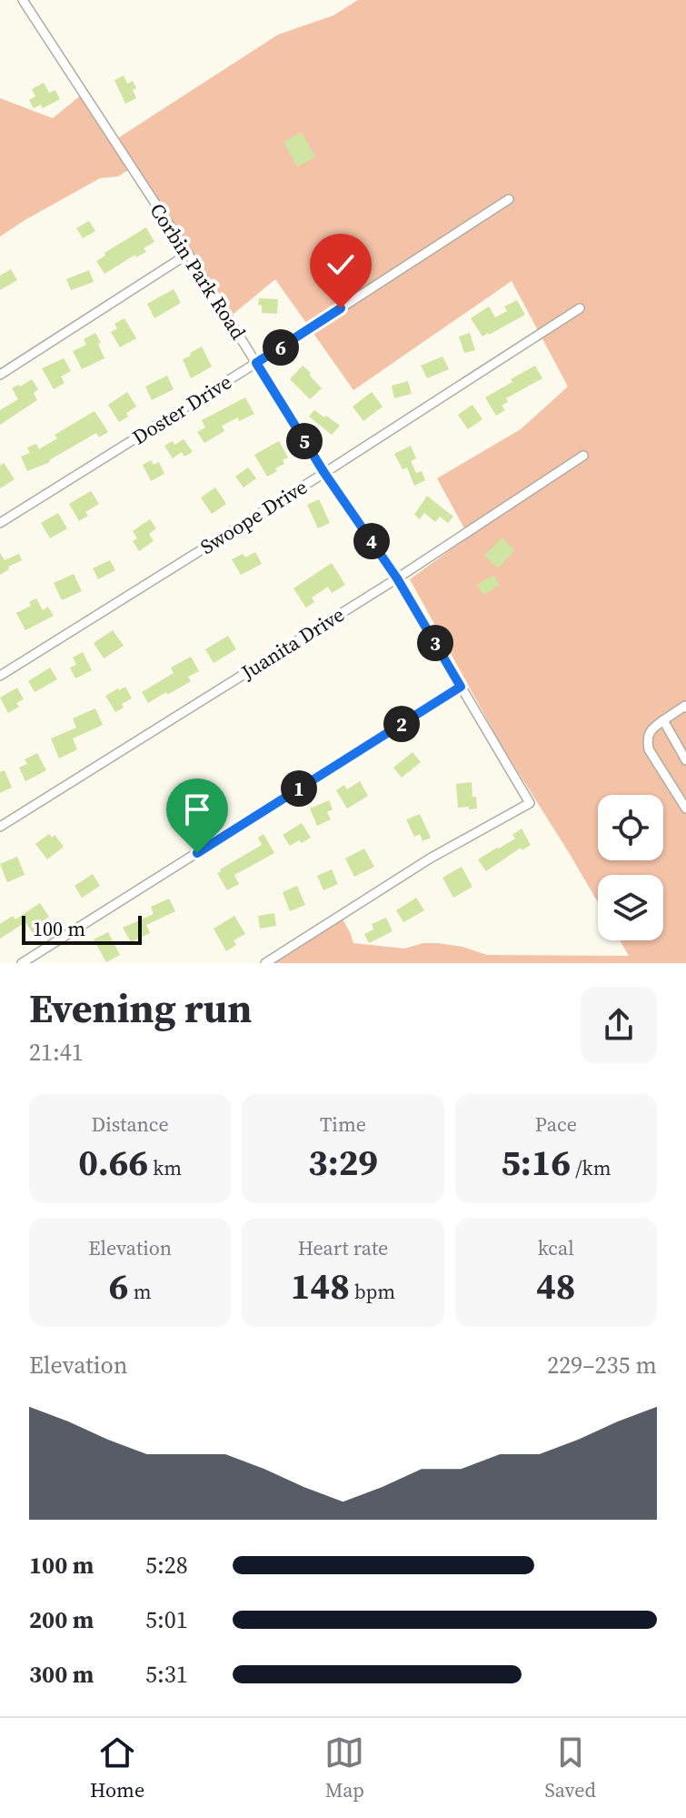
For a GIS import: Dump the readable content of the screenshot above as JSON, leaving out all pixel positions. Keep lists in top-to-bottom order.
{
  "streets": {
    "street": [
      "Corbin Park Road",
      "Doster Drive",
      "Swoope Drive",
      "Juanita Drive"
    ]
  },
  "crossings": [
    ["Corbin Park Road", "Doster Drive"],
    ["Corbin Park Road", "Swoope Drive"],
    ["Corbin Park Road", "Juanita Drive"]
  ],
  "scale_bar": "100 m",
  "page": {
    "pins": [
      "6",
      "5",
      "4",
      "3",
      "2",
      "1"
    ],
    "scale": "100 m",
    "heading": ["Evening run", "21:41"],
    "stats": [
      ["Distance", "0.66 km"],
      ["Time", "3:29"],
      ["Pace", "5:16 /km"],
      ["Elevation", "6 m"],
      ["Heart rate", "148 bpm"],
      ["kcal", "48"]
    ],
    "chart": ["Elevation", "229–235 m"],
    "list": [
      {
        "name": "100 m",
        "note": "5:28"
      },
      {
        "name": "200 m",
        "note": "5:01"
      },
      {
        "name": "300 m",
        "note": "5:31"
      }
    ],
    "tabs": ["Home", "Map", "Saved"]
  }
}
